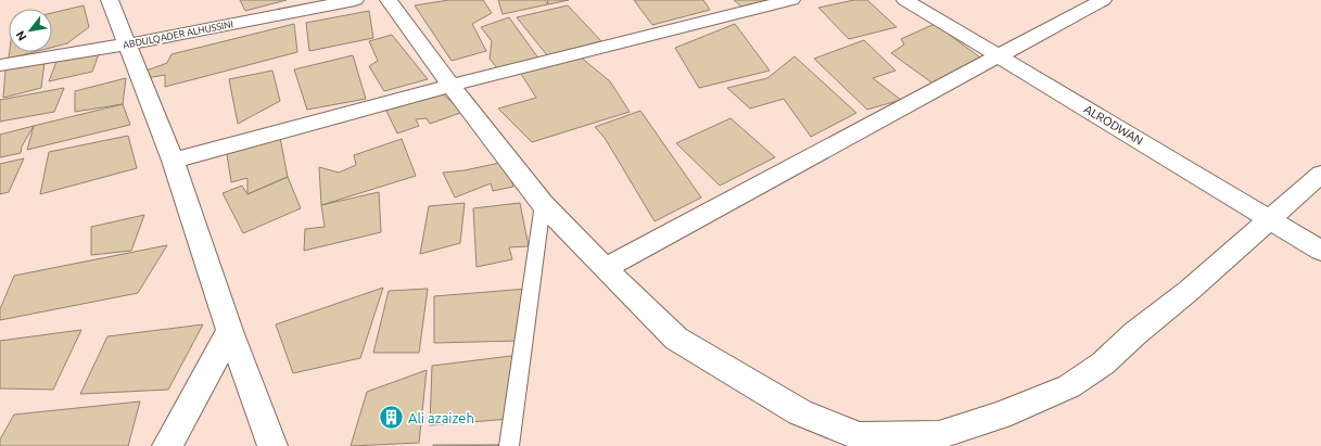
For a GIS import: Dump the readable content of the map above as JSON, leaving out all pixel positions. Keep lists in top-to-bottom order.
{
  "streets": {
    "street": ["ABDULQADER ALHUSSINI", "ALRODWAN"]
  },
  "places": {
    "building": ["Ali azaizeh"]
  },
  "north": "bottom left"
}
